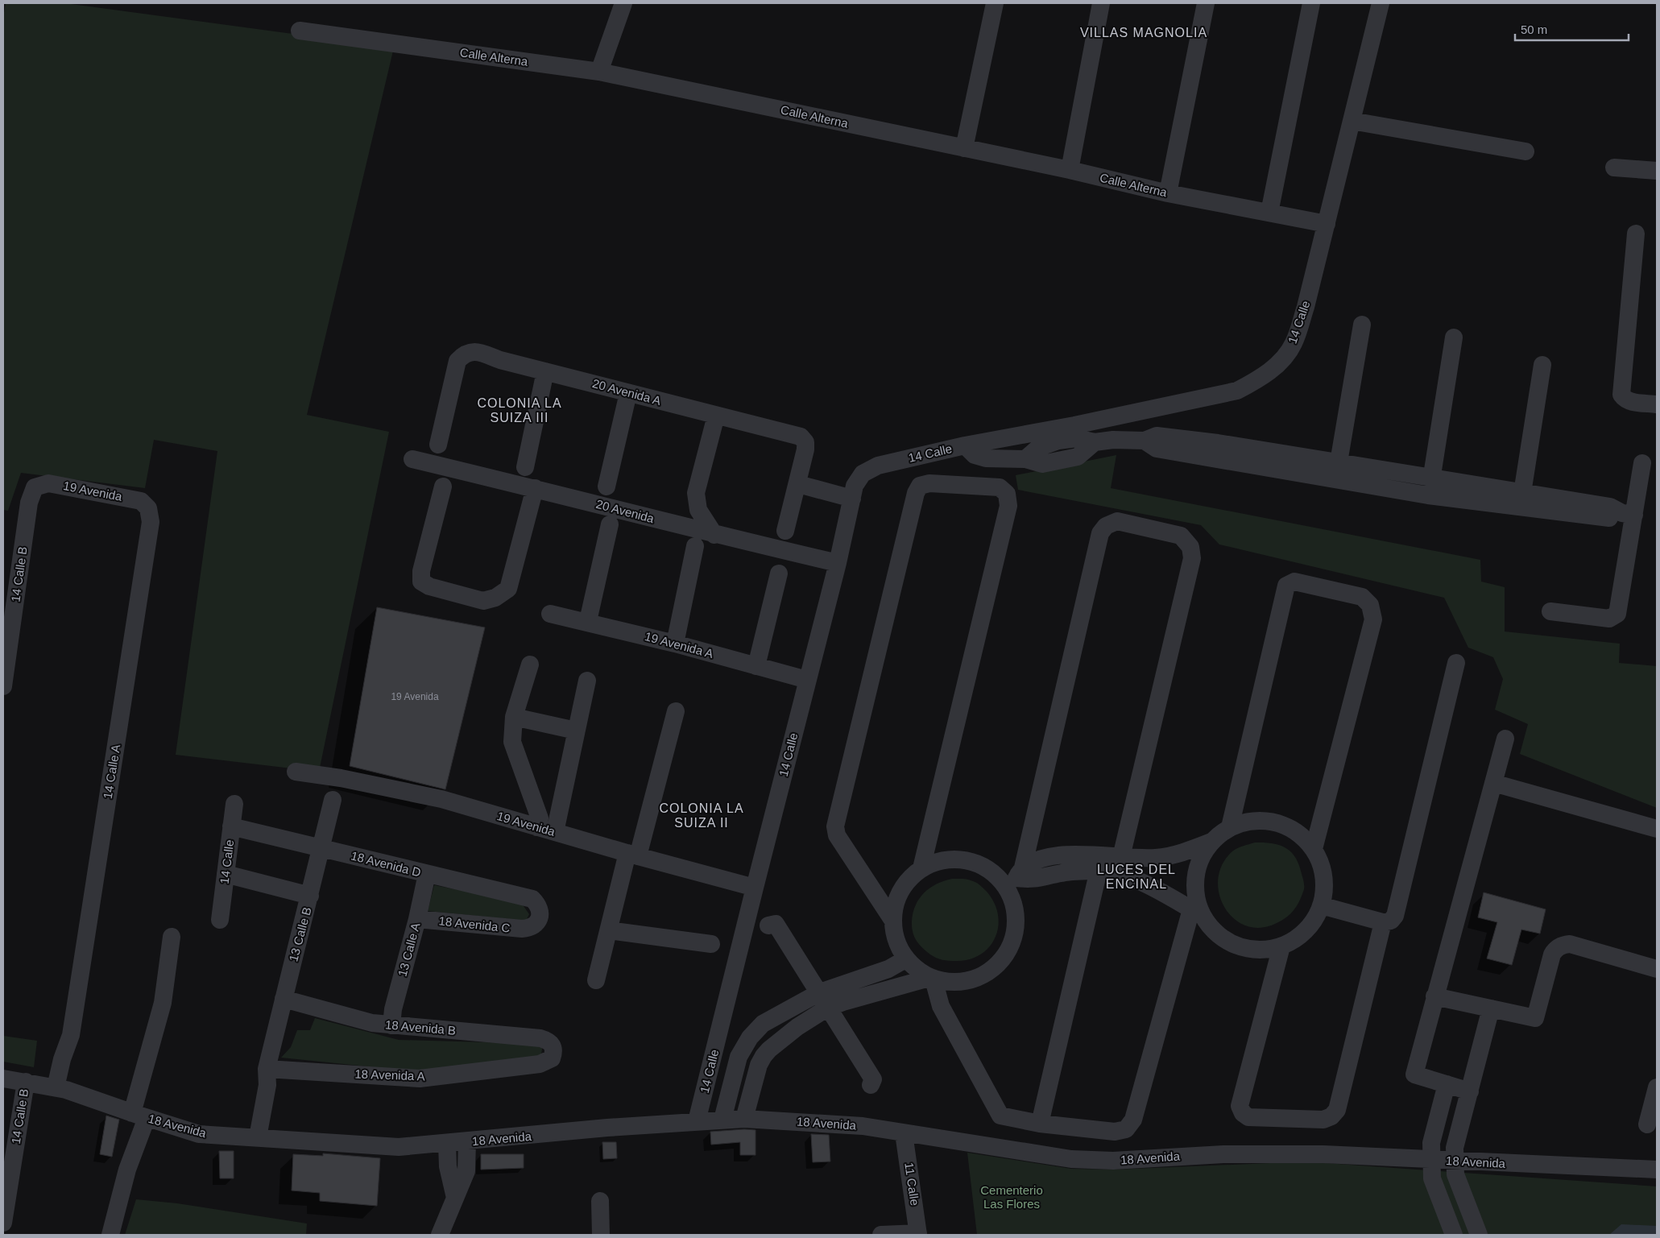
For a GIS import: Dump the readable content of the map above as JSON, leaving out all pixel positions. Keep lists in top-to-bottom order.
{
  "streets": {
    "street": [
      "Calle Alterna",
      "14 Calle",
      "20 Avenida A",
      "19 Avenida",
      "20 Avenida",
      "14 Calle B",
      "19 Avenida A",
      "14 Calle A",
      "18 Avenida D",
      "18 Avenida C",
      "13 Calle B",
      "13 Calle A",
      "18 Avenida B",
      "18 Avenida A",
      "18 Avenida",
      "11 Calle"
    ]
  },
  "crossings": [
    ["Calle Alterna", "14 Calle"],
    ["14 Calle", "19 Avenida"],
    ["14 Calle", "20 Avenida"],
    ["14 Calle", "19 Avenida A"],
    ["14 Calle", "18 Avenida D"],
    ["14 Calle", "18 Avenida"],
    ["19 Avenida", "14 Calle B"],
    ["19 Avenida", "14 Calle A"],
    ["14 Calle B", "18 Avenida"],
    ["14 Calle A", "18 Avenida"],
    ["18 Avenida D", "18 Avenida C"],
    ["18 Avenida D", "13 Calle B"],
    ["18 Avenida D", "13 Calle A"],
    ["18 Avenida C", "13 Calle A"],
    ["13 Calle B", "18 Avenida B"],
    ["13 Calle B", "18 Avenida A"],
    ["13 Calle B", "18 Avenida"],
    ["13 Calle A", "18 Avenida B"],
    ["18 Avenida B", "18 Avenida A"],
    ["18 Avenida", "11 Calle"]
  ],
  "districts": [
    "VILLAS MAGNOLIA",
    "COLONIA LA SUIZA III",
    "COLONIA LA SUIZA II",
    "LUCES DEL ENCINAL"
  ],
  "parks": ["Cementerio Las Flores"],
  "house_numbers": ["19 Avenida"],
  "scale_bar": "50 m"
}
